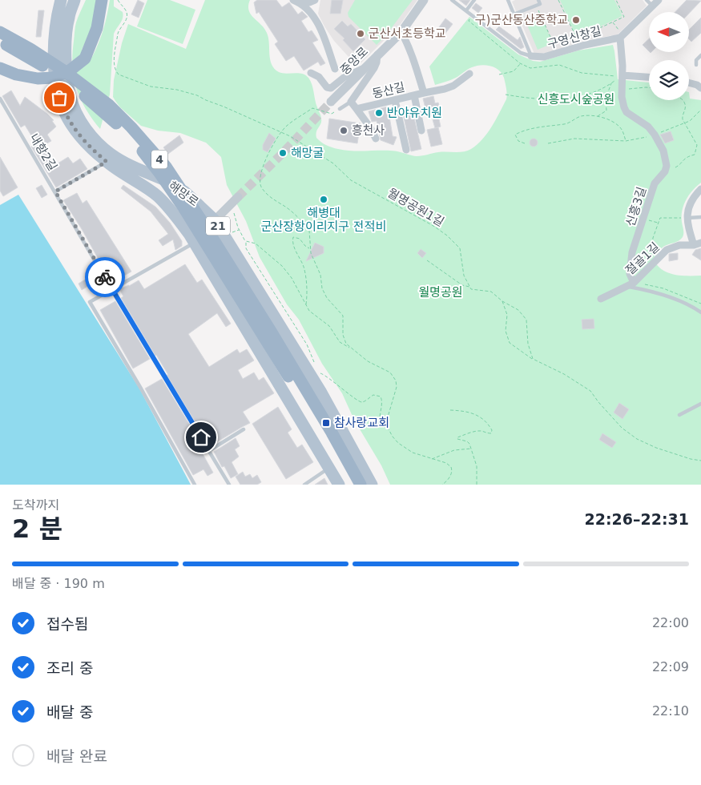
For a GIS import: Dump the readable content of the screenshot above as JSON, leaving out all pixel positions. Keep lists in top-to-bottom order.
{
  "streets": {
    "highway": ["4"],
    "main road": ["해망로", "21"],
    "street": [
      "구영신창길",
      "중앙로",
      "동산길",
      "신흥3길",
      "절골1길"
    ],
    "lane": ["내항2길"],
    "path": ["월명공원1길"]
  },
  "crossings": [
    ["중앙로", "동산길"],
    ["신흥3길", "절골1길"]
  ],
  "parks": ["신흥도시숲공원", "월명공원"],
  "places": {
    "other": [
      "구)군산동산중학교",
      "군산서초등학교",
      "반야유치원",
      "흥천사",
      "해망굴",
      "해병대 군산장항이리지구 전적비"
    ],
    "transit": ["참사랑교회"]
  },
  "north": "left",
  "page": {
    "heading": ["2 분", "도착까지", "22:26–22:31"],
    "bar": "배달 중 · 190 m",
    "list": [
      ["접수됨", "22:00"],
      ["조리 중", "22:09"],
      ["배달 중", "22:10"],
      "배달 완료"
    ]
  }
}
